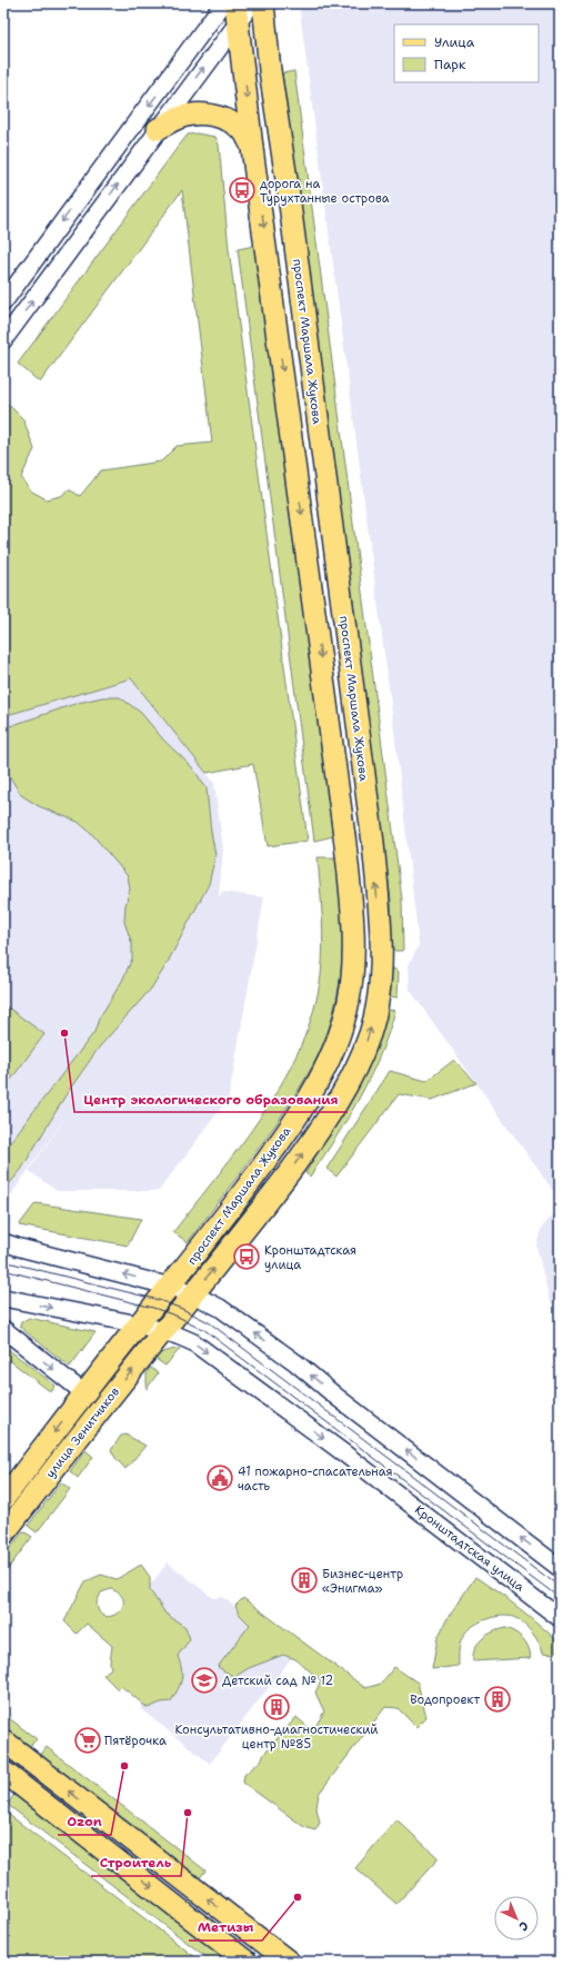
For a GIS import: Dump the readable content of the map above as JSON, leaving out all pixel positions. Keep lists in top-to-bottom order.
{
  "streets": {
    "main road": ["проспект Маршала Жукова", "улица Зенитчиков"],
    "street": ["Кронштадтская улица"]
  },
  "crossings": [
    ["проспект Маршала Жукова", "улица Зенитчиков"],
    ["проспект Маршала Жукова", "Кронштадтская улица"],
    ["улица Зенитчиков", "Кронштадтская улица"]
  ],
  "places": {
    "bus stop": ["дорога на Турухтанные острова", "Кронштадтская улица"],
    "other": [
      "Центр экологического образования",
      "Ozon",
      "Строитель",
      "Метизы"
    ],
    "public building": ["41 пожарно-спасательная часть"],
    "building": ["Бизнес-центр «Энигма»", "Водопроект", "Консультативно-диагностический центр №85"],
    "school or university": ["Детский сад № 12"],
    "supermarket": ["Пятёрочка"]
  },
  "legend": ["Улица", "Парк"],
  "north": "bottom right"
}
